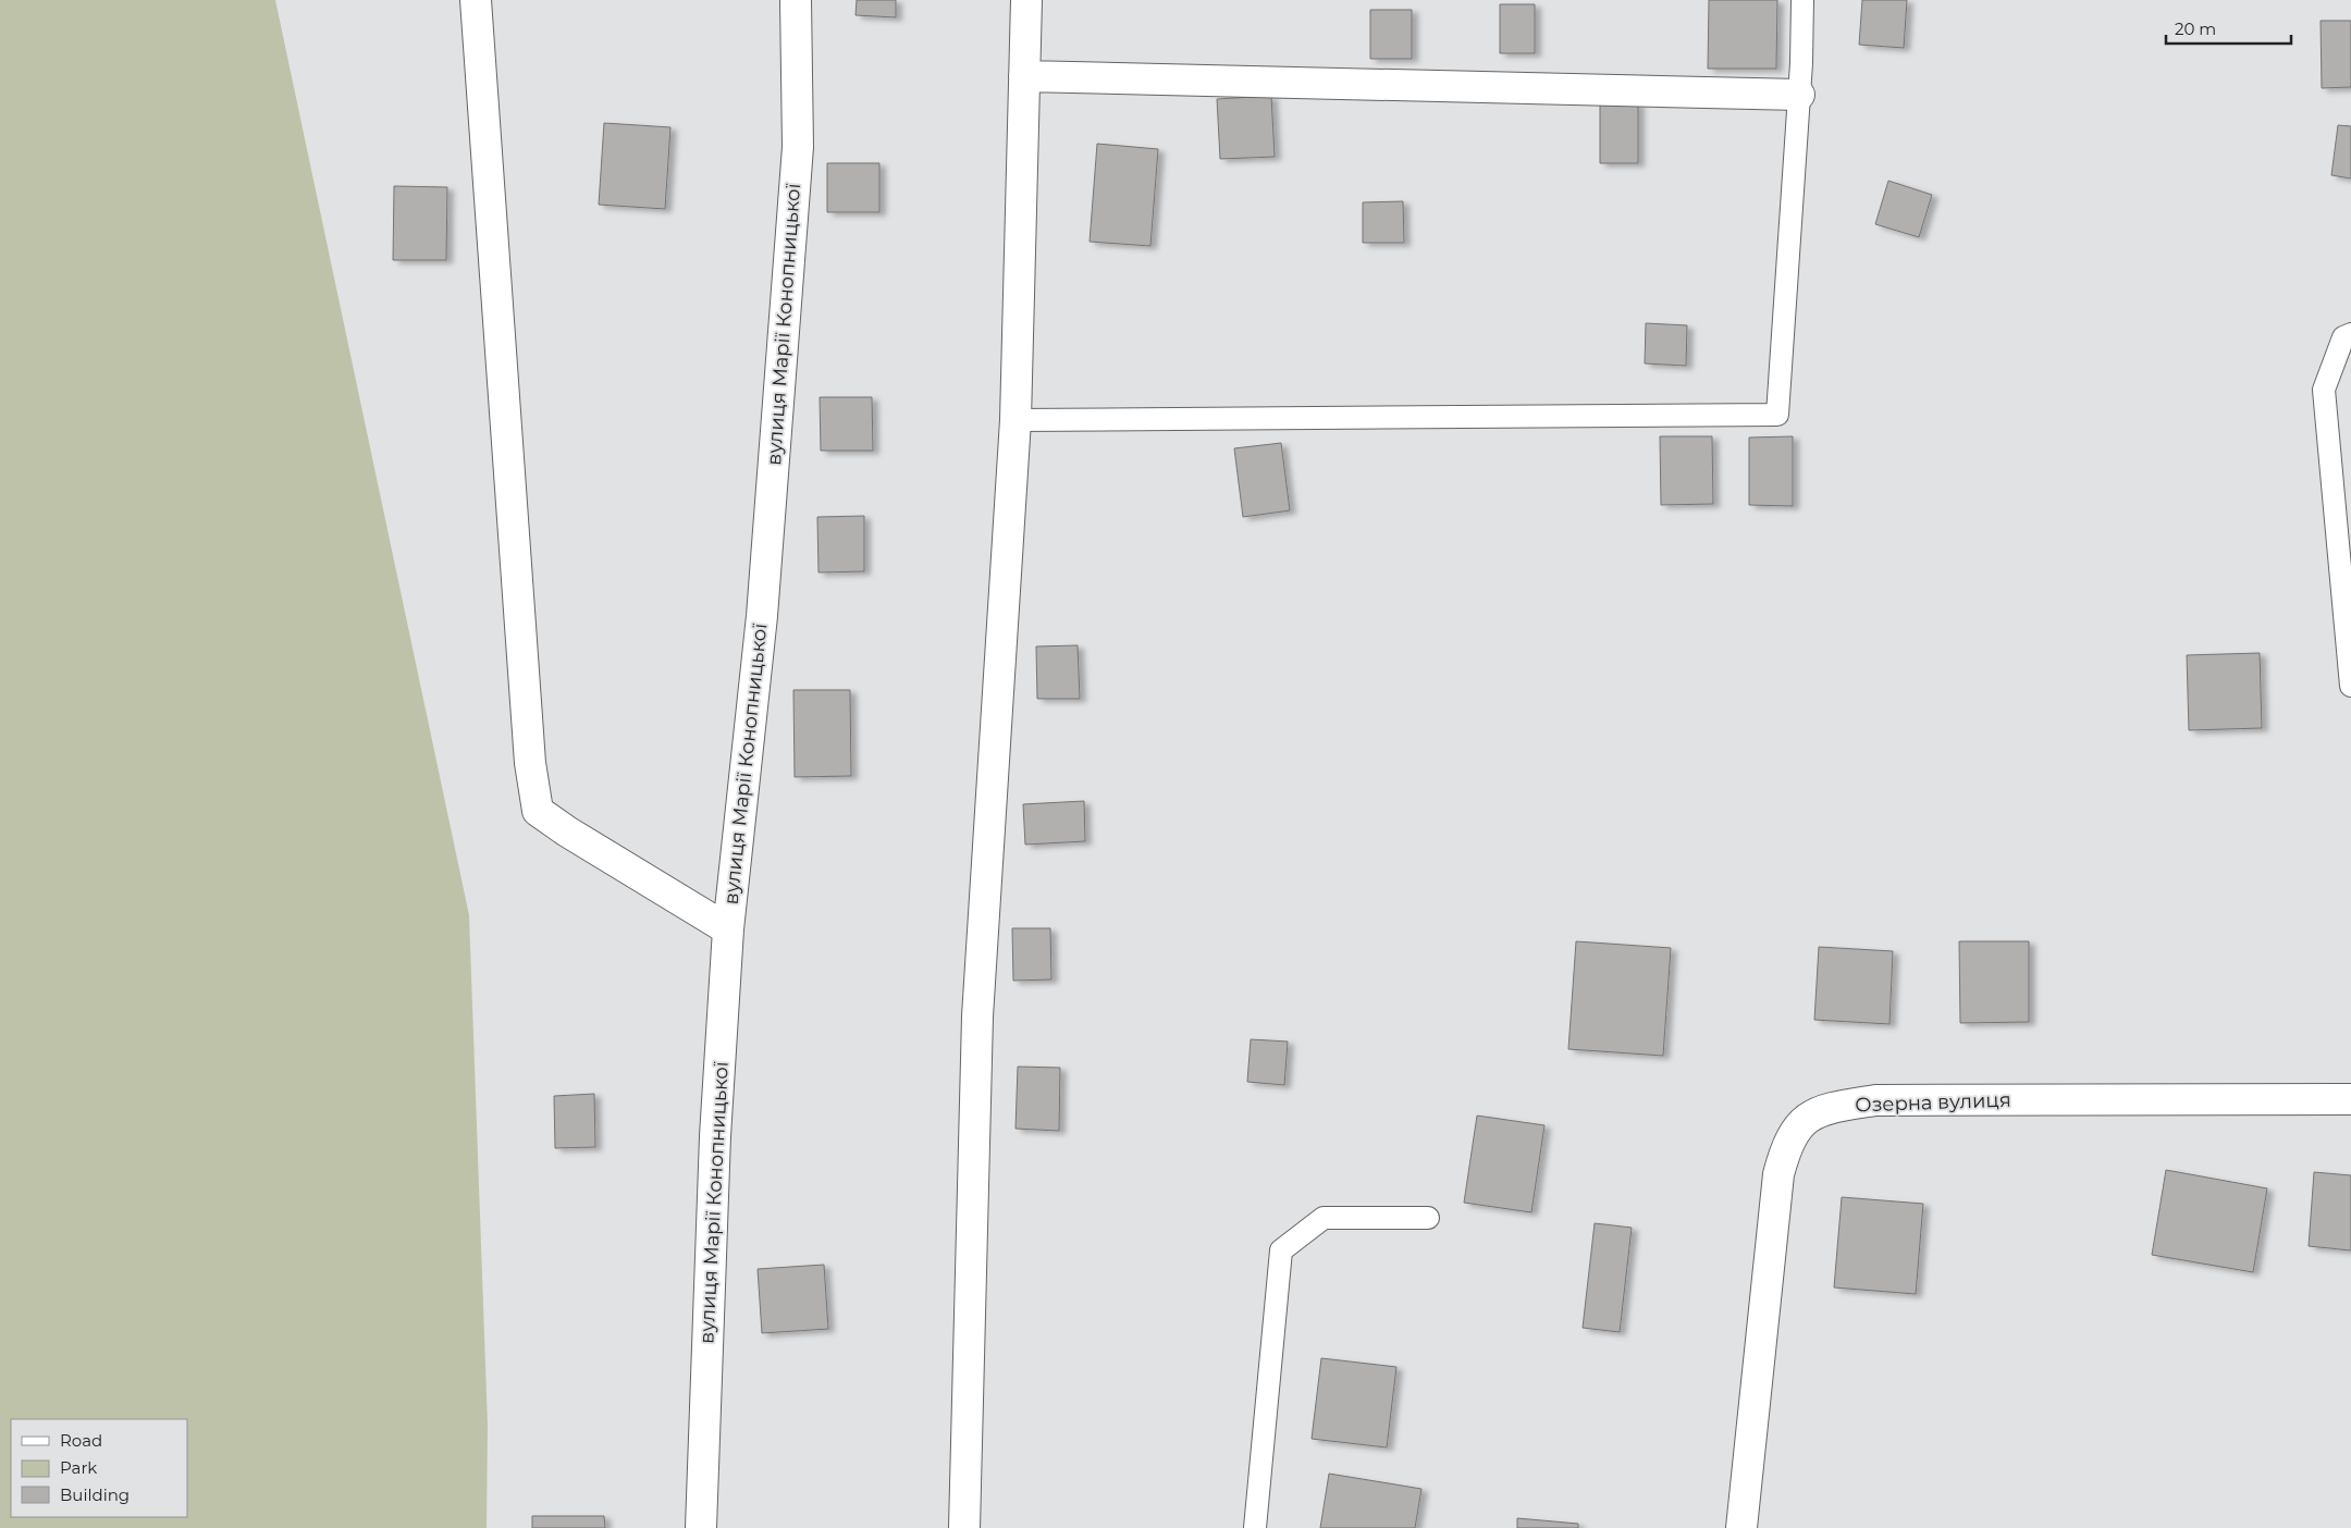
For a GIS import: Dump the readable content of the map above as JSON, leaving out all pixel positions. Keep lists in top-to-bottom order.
{
  "streets": {
    "street": ["вулиця Марії Конопницької", "Озерна вулиця"]
  },
  "legend": ["Road", "Park", "Building"],
  "scale_bar": "20 m"
}
